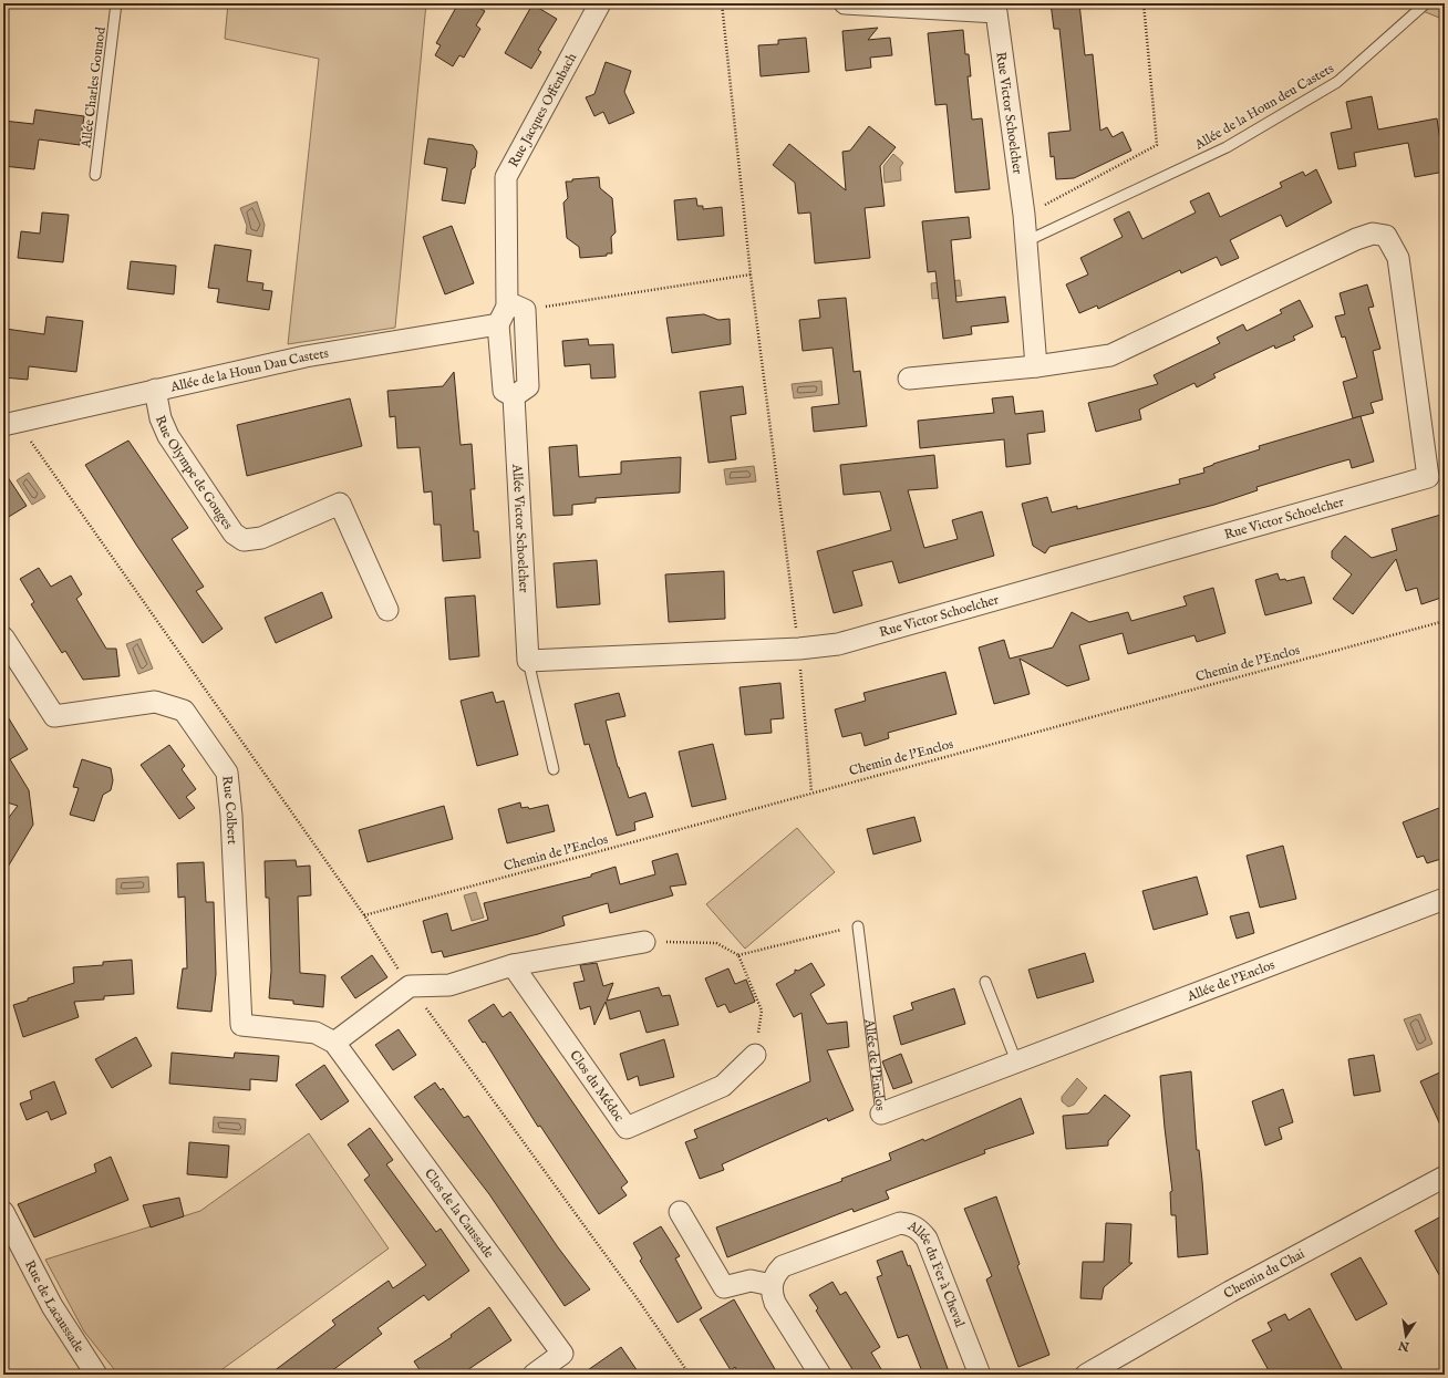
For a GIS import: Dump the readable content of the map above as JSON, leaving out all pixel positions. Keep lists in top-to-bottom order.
{
  "streets": {
    "street": [
      "Rue Jacques Offenbach",
      "Rue Victor Schoelcher",
      "Allée de la Houn Dau Castets",
      "Rue Olympe de Gouges",
      "Allée Victor Schoelcher",
      "Rue Colbert",
      "Allée de l'Enclos",
      "Clos du Médoc",
      "Clos de la Caussade",
      "Chemin du Chai",
      "Allée du Fer à Cheval",
      "Rue de Lacaussade"
    ],
    "lane": ["Allée Charles Gounod", "Allée de la Houn deu Castets"],
    "path": ["Chemin de l'Enclos"]
  },
  "crossings": [
    ["Allée de la Houn deu Castets", "Rue Victor Schoelcher"],
    ["Rue Jacques Offenbach", "Allée de la Houn Dau Castets"],
    ["Rue Jacques Offenbach", "Allée Victor Schoelcher"],
    ["Rue Victor Schoelcher", "Allée Victor Schoelcher"],
    ["Allée de la Houn Dau Castets", "Rue Olympe de Gouges"],
    ["Allée de la Houn Dau Castets", "Allée Victor Schoelcher"],
    ["Rue Colbert", "Clos de la Caussade"]
  ],
  "north": "bottom"
}
